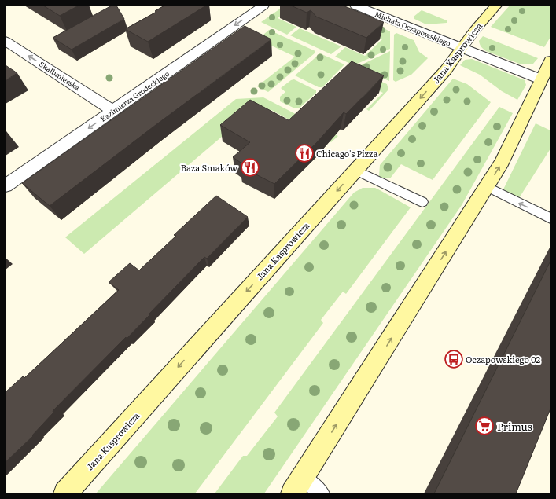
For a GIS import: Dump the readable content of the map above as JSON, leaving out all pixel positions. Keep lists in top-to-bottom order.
{
  "streets": {
    "street": [
      "Michała Oczapowskiego",
      "Jana Kasprowicza",
      "Skalbmierska",
      "Kazimierza Grodeckiego"
    ]
  },
  "crossings": [
    ["Michała Oczapowskiego", "Jana Kasprowicza"],
    ["Skalbmierska", "Kazimierza Grodeckiego"]
  ],
  "one_way": ["Skalbmierska", "Kazimierza Grodeckiego"],
  "places": {
    "restaurant": ["Chicago's Pizza", "Baza Smaków"],
    "bus stop": ["Oczapowskiego 02"],
    "supermarket": ["Primus"]
  }
}
